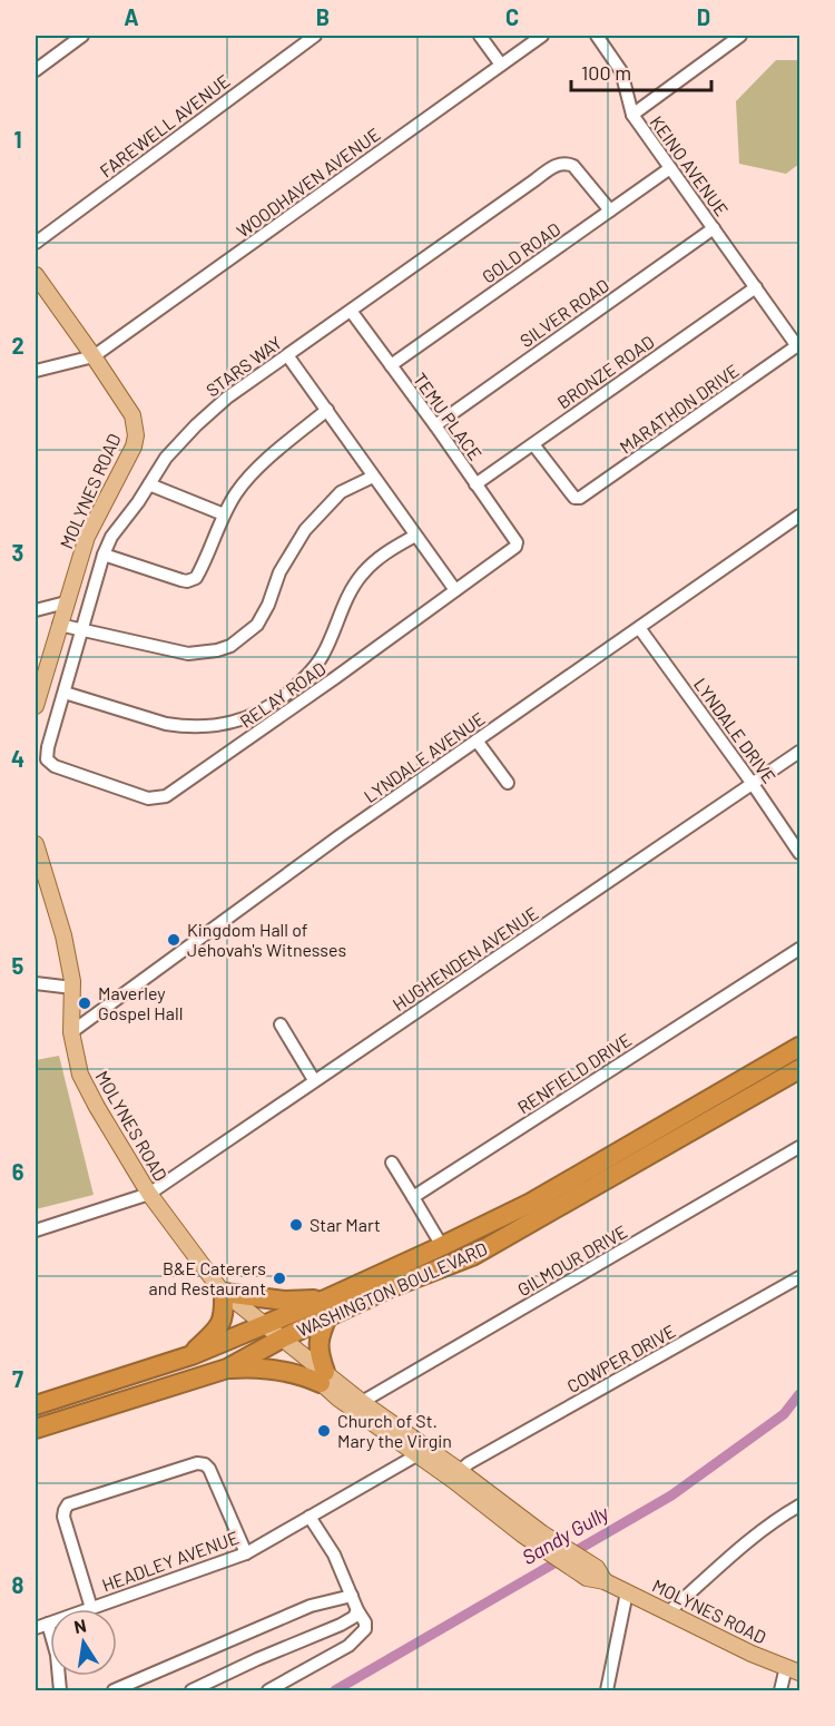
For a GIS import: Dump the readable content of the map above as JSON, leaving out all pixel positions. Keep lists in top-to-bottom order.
{
  "streets": {
    "highway": ["WASHINGTON BOULEVARD"],
    "main road": ["MOLYNES ROAD"],
    "street": [
      "FAREWELL AVENUE",
      "KEINO AVENUE",
      "WOODHAVEN AVENUE",
      "GOLD ROAD",
      "SILVER ROAD",
      "STARS WAY",
      "BRONZE ROAD",
      "MARATHON DRIVE",
      "TEMU PLACE",
      "RELAY ROAD",
      "LYNDALE DRIVE",
      "LYNDALE AVENUE",
      "HUGHENDEN AVENUE",
      "RENFIELD DRIVE",
      "GILMOUR DRIVE",
      "COWPER DRIVE",
      "HEADLEY AVENUE"
    ]
  },
  "crossings": [
    ["KEINO AVENUE", "GOLD ROAD"],
    ["KEINO AVENUE", "SILVER ROAD"],
    ["KEINO AVENUE", "BRONZE ROAD"],
    ["KEINO AVENUE", "MARATHON DRIVE"],
    ["WOODHAVEN AVENUE", "MOLYNES ROAD"],
    ["GOLD ROAD", "STARS WAY"],
    ["GOLD ROAD", "TEMU PLACE"],
    ["SILVER ROAD", "TEMU PLACE"],
    ["STARS WAY", "TEMU PLACE"],
    ["STARS WAY", "RELAY ROAD"],
    ["BRONZE ROAD", "MARATHON DRIVE"],
    ["BRONZE ROAD", "TEMU PLACE"],
    ["TEMU PLACE", "RELAY ROAD"],
    ["MOLYNES ROAD", "LYNDALE AVENUE"],
    ["MOLYNES ROAD", "HUGHENDEN AVENUE"],
    ["MOLYNES ROAD", "GILMOUR DRIVE"],
    ["MOLYNES ROAD", "WASHINGTON BOULEVARD"],
    ["MOLYNES ROAD", "COWPER DRIVE"],
    ["MOLYNES ROAD", "HEADLEY AVENUE"],
    ["LYNDALE DRIVE", "LYNDALE AVENUE"],
    ["LYNDALE DRIVE", "HUGHENDEN AVENUE"]
  ],
  "water": ["Sandy Gully"],
  "places": [
    "Kingdom Hall of Jehovah's Witnesses",
    "Maverley Gospel Hall",
    "Star Mart",
    "B&E Caterers and Restaurant",
    "Church of St. Mary the Virgin"
  ],
  "scale_bar": "100 m",
  "north": "top",
  "grid": {
    "columns": [
      "A",
      "B",
      "C",
      "D"
    ],
    "rows": [
      "1",
      "2",
      "3",
      "4",
      "5",
      "6",
      "7",
      "8"
    ]
  }
}
